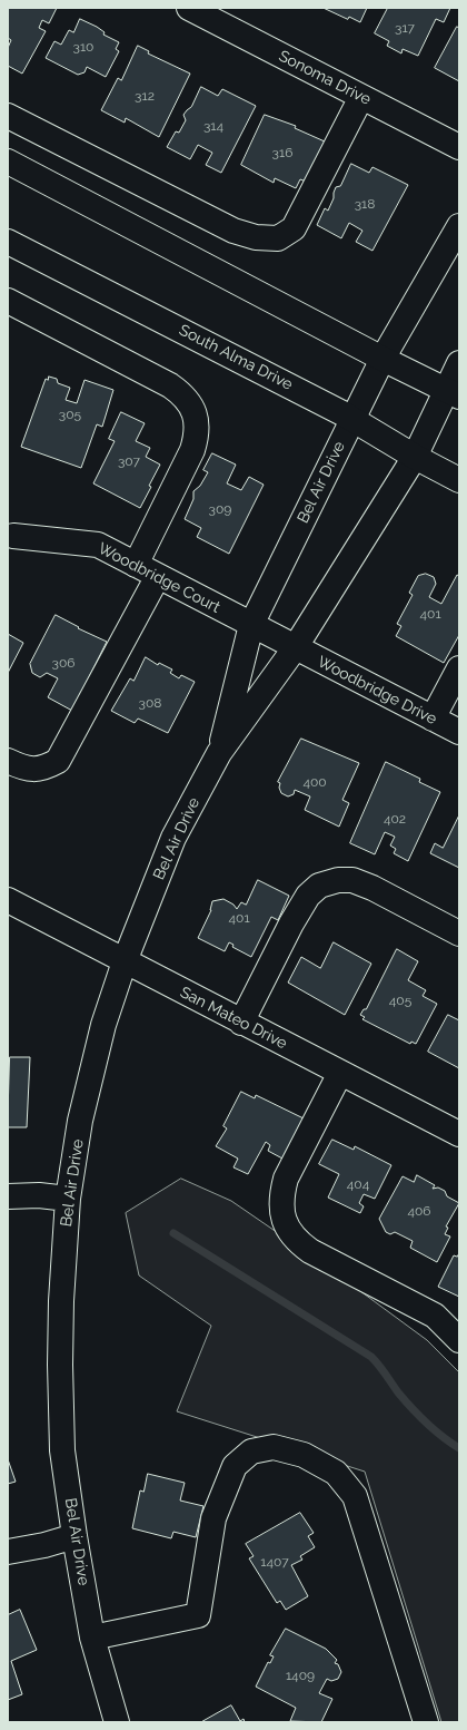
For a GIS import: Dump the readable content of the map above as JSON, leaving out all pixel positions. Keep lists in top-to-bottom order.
{
  "streets": {
    "street": [
      "Sonoma Drive",
      "South Alma Drive",
      "Bel Air Drive",
      "Woodbridge Court",
      "Woodbridge Drive",
      "San Mateo Drive"
    ]
  },
  "crossings": [
    ["South Alma Drive", "Bel Air Drive"],
    ["Bel Air Drive", "Woodbridge Court"],
    ["Bel Air Drive", "Woodbridge Drive"],
    ["Bel Air Drive", "San Mateo Drive"],
    ["Woodbridge Court", "Woodbridge Drive"]
  ],
  "house_numbers": [
    "317",
    "310",
    "312",
    "314",
    "316",
    "318",
    "305",
    "307",
    "309",
    "401",
    "306",
    "308",
    "400",
    "402",
    "401",
    "405",
    "404",
    "406",
    "1407",
    "1409"
  ]
}
